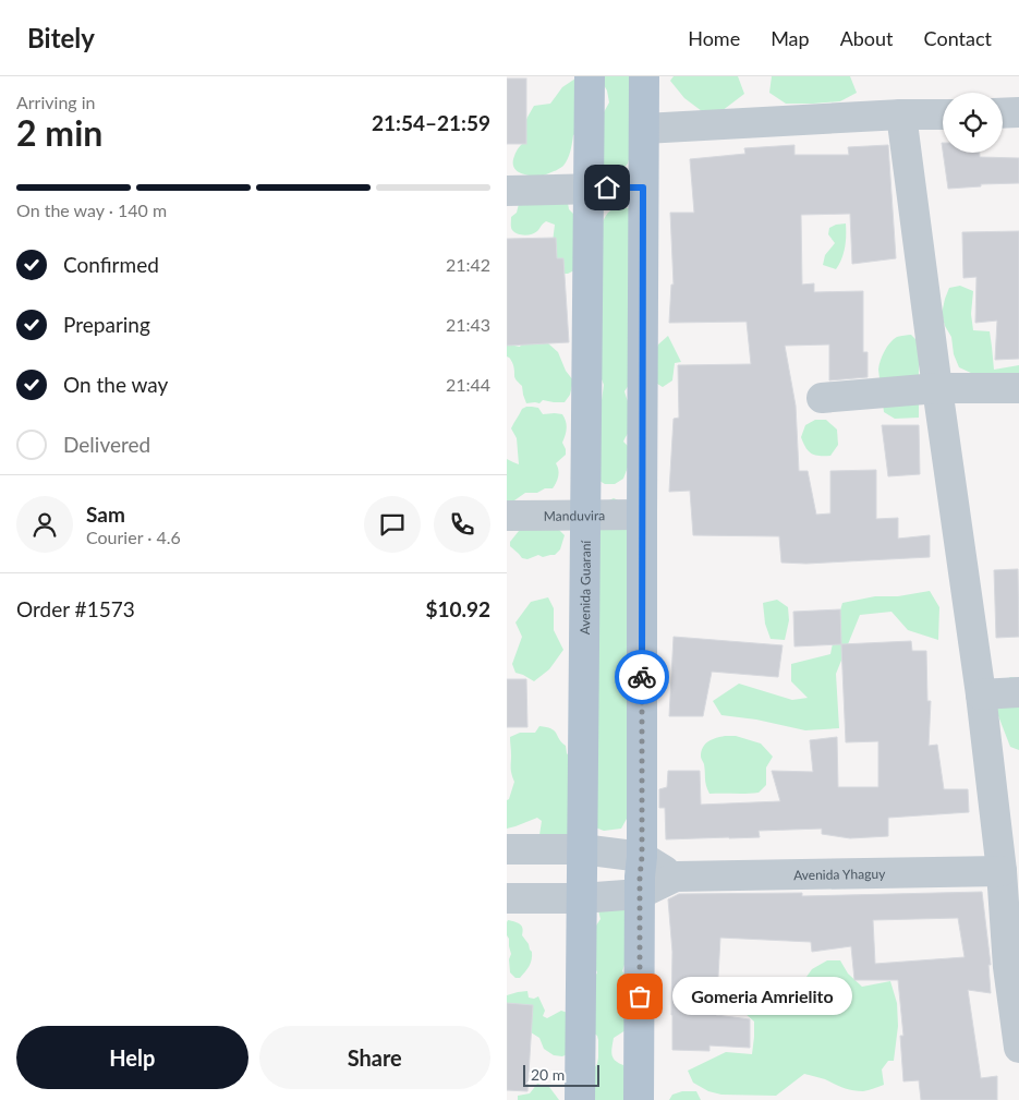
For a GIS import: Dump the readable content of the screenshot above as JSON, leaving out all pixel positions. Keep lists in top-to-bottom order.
{
  "streets": {
    "main road": ["Avenida Guaraní"],
    "street": ["Manduvira", "Avenida Yhaguy"]
  },
  "crossings": [
    ["Manduvira", "Avenida Guaraní"],
    ["Avenida Guaraní", "Avenida Yhaguy"]
  ],
  "places": ["Gomeria Amrielito"],
  "scale_bar": "20 m",
  "page": {
    "header": "Bitely",
    "nav": [
      "Home",
      "Map",
      "About",
      "Contact"
    ],
    "heading": ["2 min", "Arriving in", "21:54–21:59"],
    "panel": [
      "Sam",
      "Courier · 4.6",
      "Order #1573",
      "$10.92"
    ],
    "bar": "On the way · 140 m",
    "list": [
      ["Confirmed", "21:42"],
      ["Preparing", "21:43"],
      ["On the way", "21:44"],
      "Delivered"
    ],
    "bubble": "Gomeria Amrielito",
    "buttons": ["Help", "Share"],
    "scale": "20 m"
  }
}
